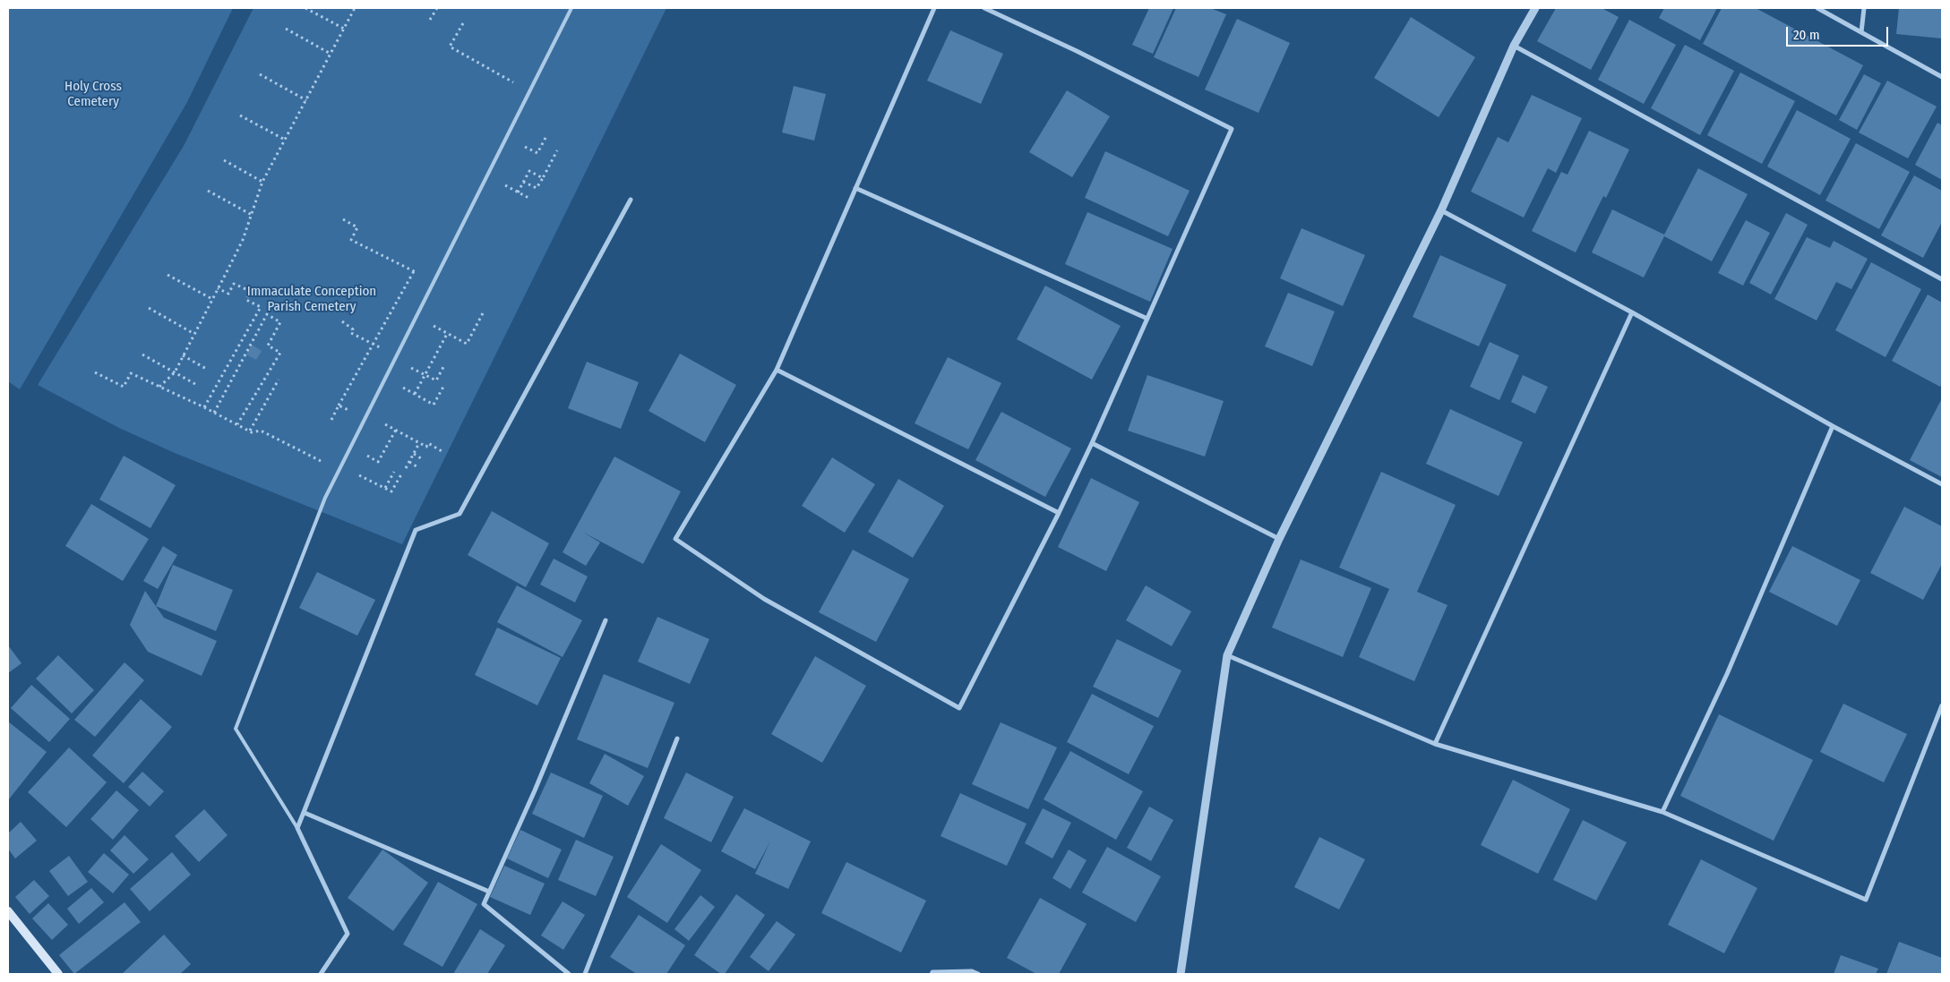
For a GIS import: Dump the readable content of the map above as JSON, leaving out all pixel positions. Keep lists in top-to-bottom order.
{
  "parks": ["Holy Cross Cemetery", "Immaculate Conception Parish Cemetery"],
  "scale_bar": "20 m"
}
